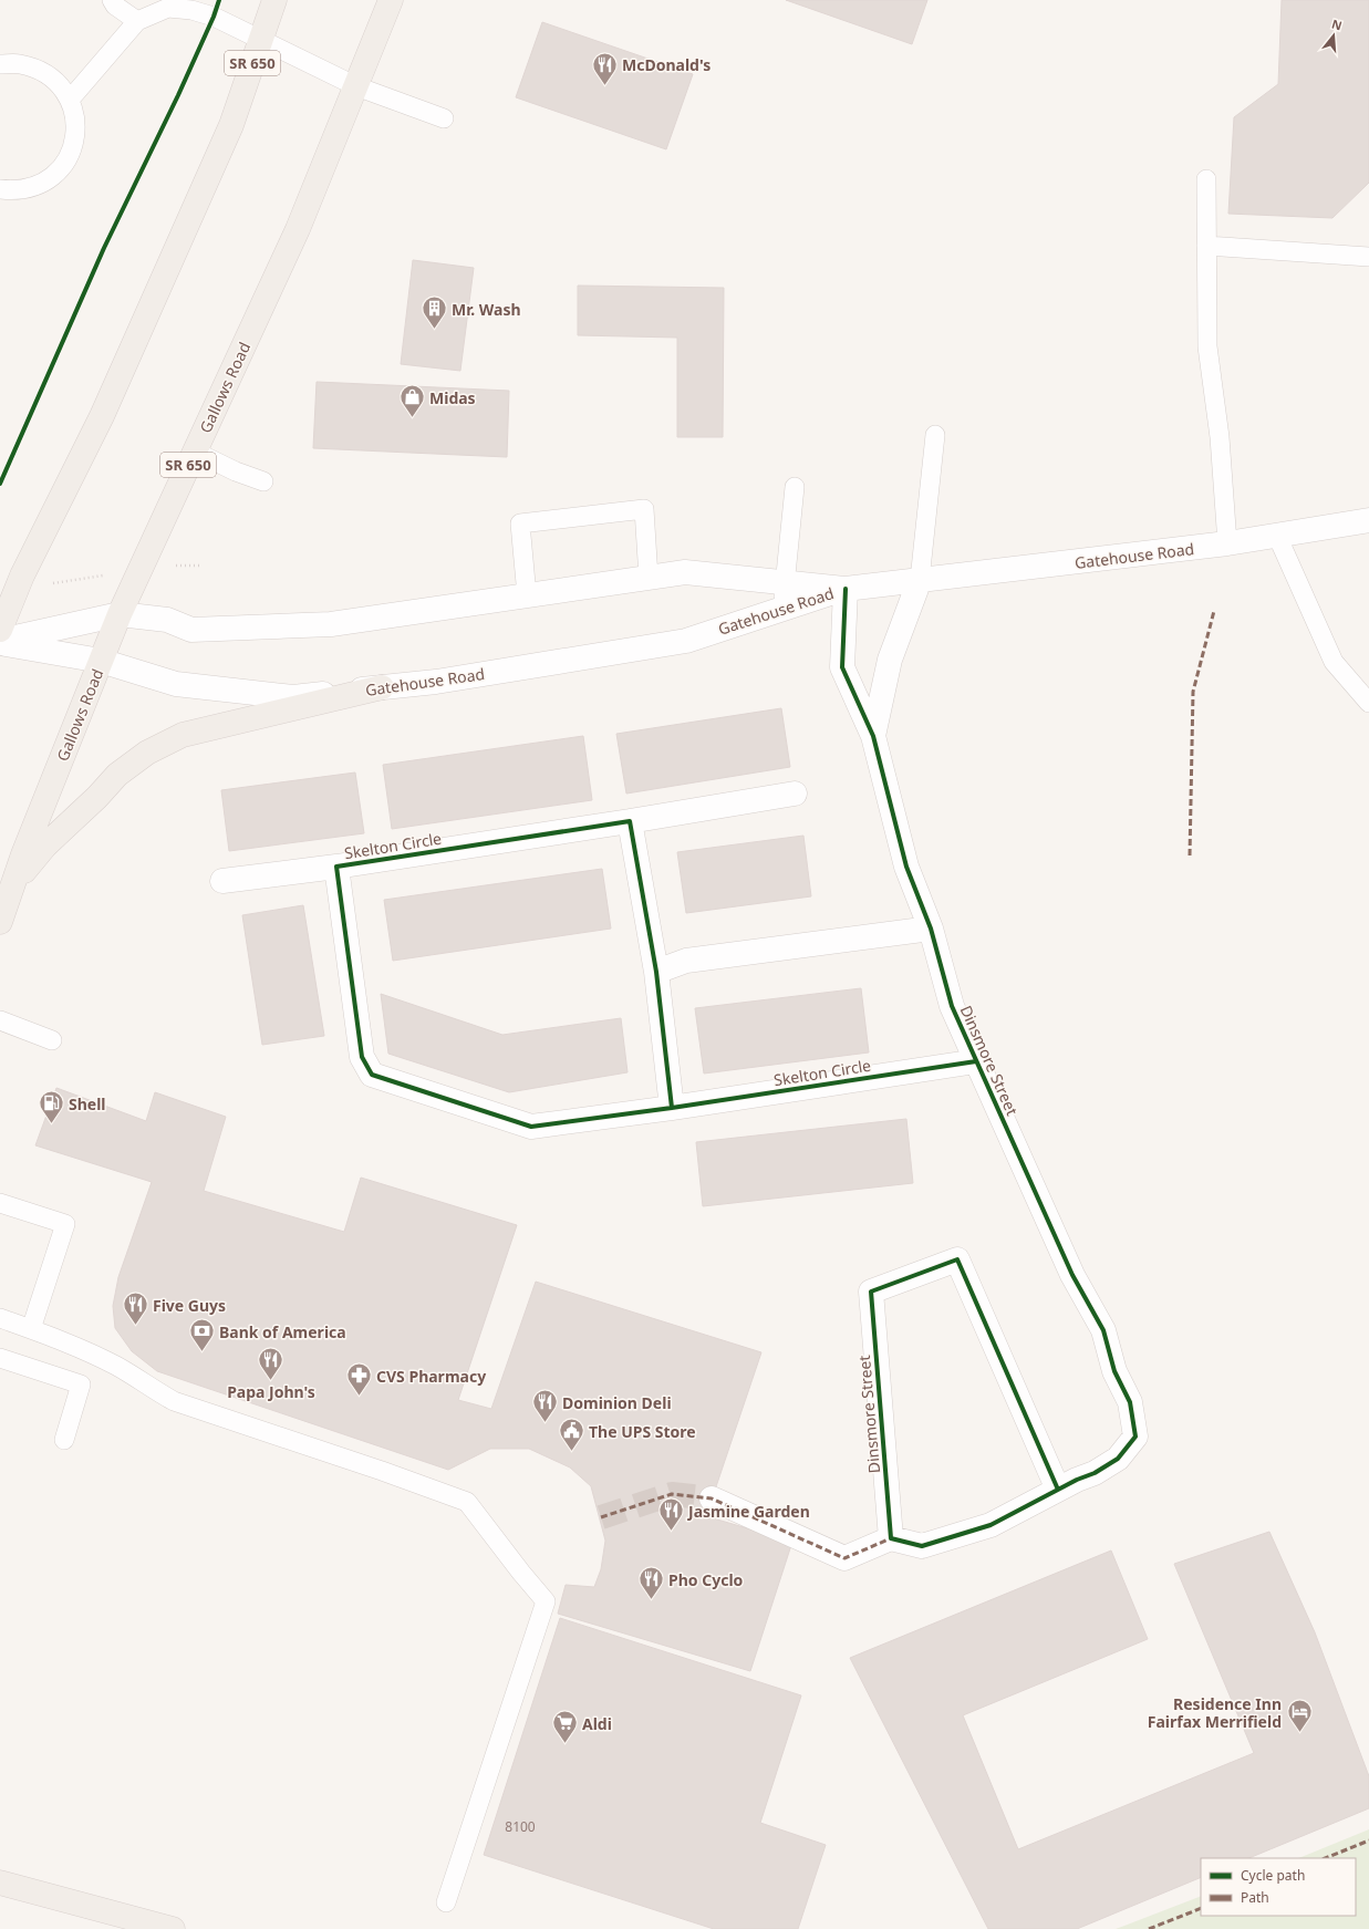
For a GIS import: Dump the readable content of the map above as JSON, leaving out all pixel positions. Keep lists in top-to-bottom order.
{
  "streets": {
    "main road": ["SR 650", "Gallows Road"],
    "street": ["Gatehouse Road", "Skelton Circle", "Dinsmore Street"]
  },
  "crossings": [
    ["Gallows Road", "Gatehouse Road"],
    ["Gatehouse Road", "Dinsmore Street"],
    ["Skelton Circle", "Dinsmore Street"]
  ],
  "places": {
    "restaurant": [
      "McDonald's",
      "Five Guys",
      "Papa John's",
      "Dominion Deli",
      "Jasmine Garden",
      "Pho Cyclo"
    ],
    "building": ["Mr. Wash"],
    "shop": ["Midas"],
    "fuel station": ["Shell"],
    "bank": ["Bank of America"],
    "pharmacy": ["CVS Pharmacy"],
    "public building": ["The UPS Store"],
    "hotel": ["Residence Inn Fairfax Merrifield"],
    "supermarket": ["Aldi"]
  },
  "house_numbers": ["8100"],
  "legend": ["Cycle path", "Path"],
  "north": "top"
}
